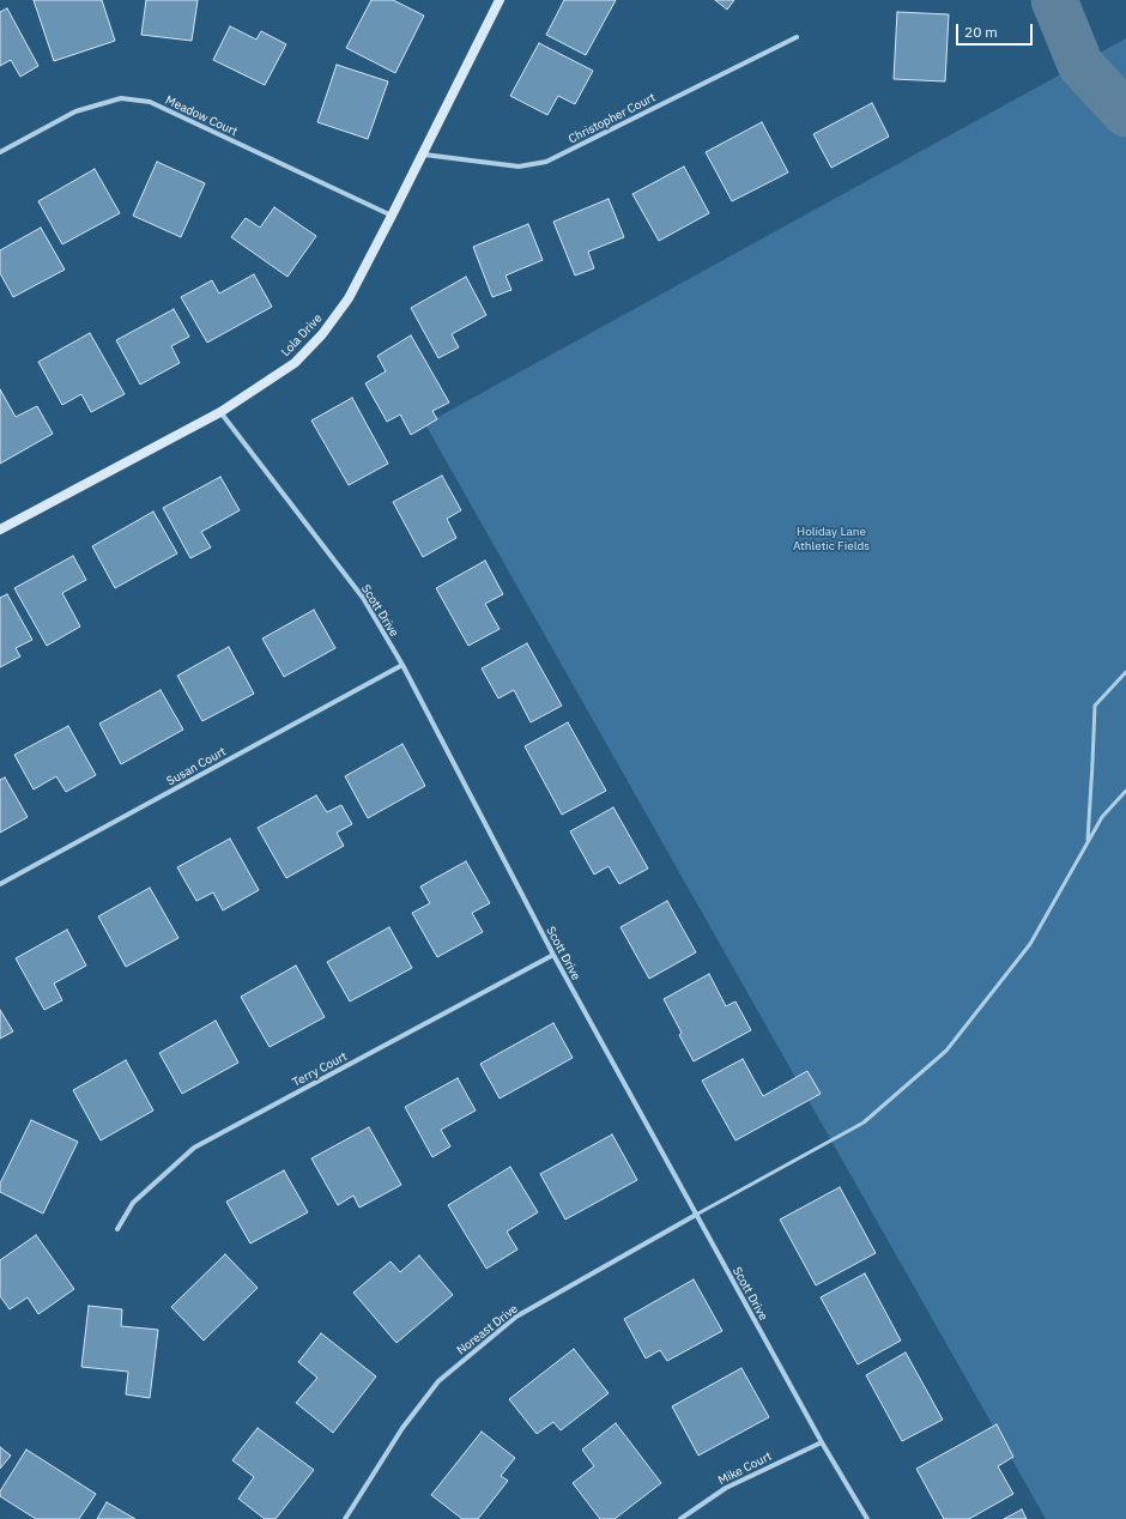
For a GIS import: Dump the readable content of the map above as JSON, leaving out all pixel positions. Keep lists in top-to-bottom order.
{
  "streets": {
    "street": [
      "Meadow Court",
      "Christopher Court",
      "Lola Drive",
      "Scott Drive",
      "Susan Court",
      "Terry Court",
      "Noreast Drive",
      "Mike Court"
    ]
  },
  "crossings": [
    ["Meadow Court", "Lola Drive"],
    ["Christopher Court", "Lola Drive"],
    ["Lola Drive", "Scott Drive"],
    ["Scott Drive", "Susan Court"],
    ["Scott Drive", "Terry Court"],
    ["Scott Drive", "Noreast Drive"],
    ["Scott Drive", "Mike Court"]
  ],
  "parks": ["Holiday Lane Athletic Fields"],
  "scale_bar": "20 m"
}
